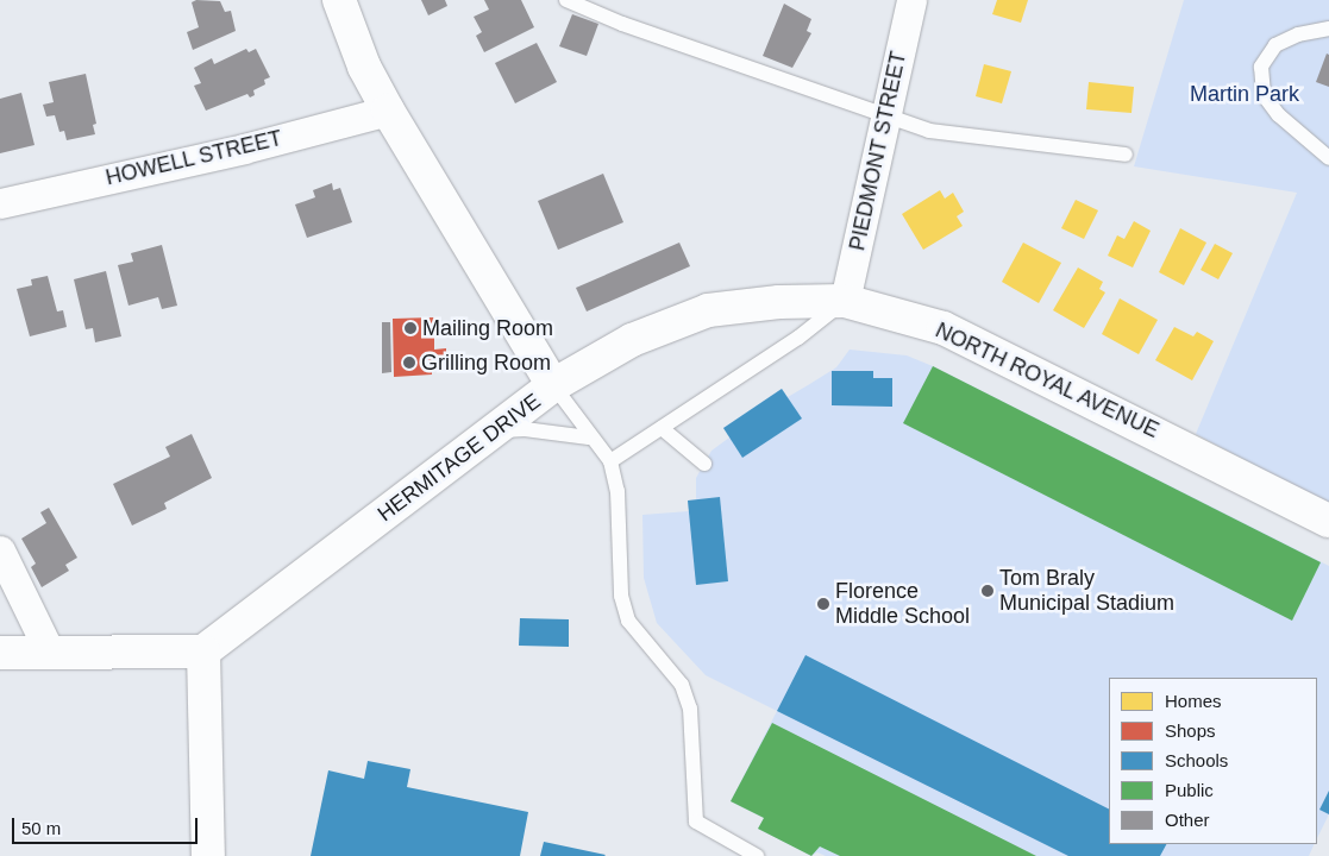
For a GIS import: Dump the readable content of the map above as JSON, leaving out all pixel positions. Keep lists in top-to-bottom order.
{
  "streets": {
    "street": [
      "PIEDMONT STREET",
      "HOWELL STREET",
      "NORTH ROYAL AVENUE",
      "HERMITAGE DRIVE"
    ]
  },
  "crossings": [
    ["PIEDMONT STREET", "NORTH ROYAL AVENUE"],
    ["HOWELL STREET", "HERMITAGE DRIVE"],
    ["NORTH ROYAL AVENUE", "HERMITAGE DRIVE"]
  ],
  "parks": ["Martin Park"],
  "places": [
    "Mailing Room",
    "Grilling Room",
    "Tom Braly Municipal Stadium",
    "Florence Middle School"
  ],
  "legend": [
    "Homes",
    "Shops",
    "Schools",
    "Public",
    "Other"
  ],
  "scale_bar": "50 m"
}
